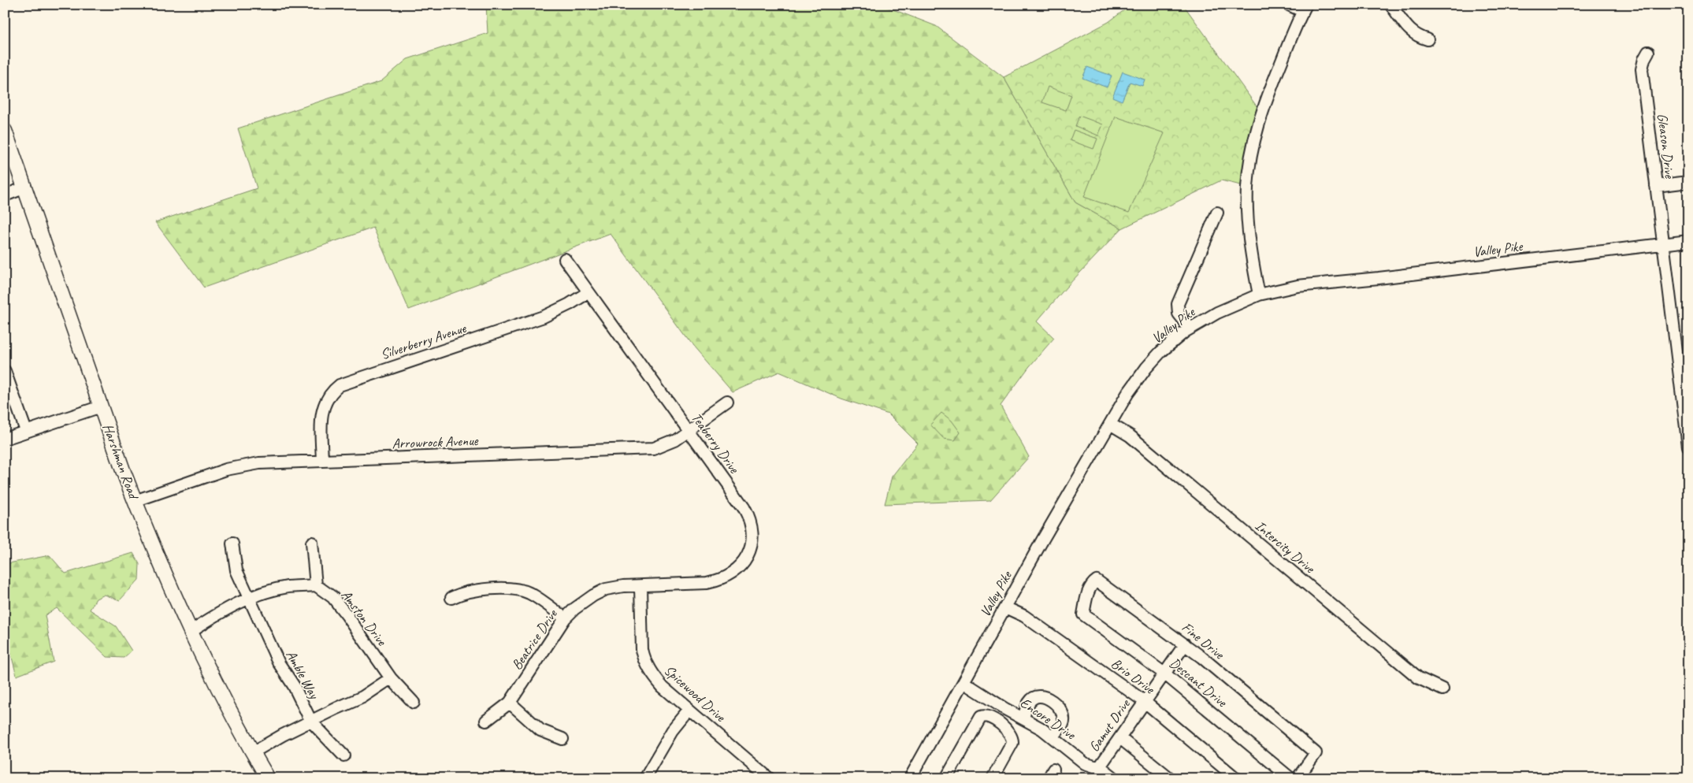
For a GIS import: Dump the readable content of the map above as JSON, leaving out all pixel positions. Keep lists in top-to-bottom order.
{
  "streets": {
    "main road": ["Harshman Road"],
    "street": [
      "Gleason Drive",
      "Valley Pike",
      "Silverberry Avenue",
      "Arrowrock Avenue",
      "Teaberry Drive",
      "Intercity Drive",
      "Amston Drive",
      "Beatrice Drive",
      "Fine Drive",
      "Amble Way",
      "Brio Drive",
      "Descant Drive",
      "Spicewood Drive",
      "Encore Drive",
      "Gamut Drive"
    ]
  },
  "crossings": [
    ["Gleason Drive", "Valley Pike"],
    ["Valley Pike", "Intercity Drive"],
    ["Valley Pike", "Brio Drive"],
    ["Valley Pike", "Encore Drive"],
    ["Silverberry Avenue", "Arrowrock Avenue"],
    ["Silverberry Avenue", "Teaberry Drive"],
    ["Arrowrock Avenue", "Teaberry Drive"],
    ["Arrowrock Avenue", "Harshman Road"],
    ["Teaberry Drive", "Beatrice Drive"],
    ["Teaberry Drive", "Spicewood Drive"],
    ["Beatrice Drive", "Spicewood Drive"],
    ["Fine Drive", "Descant Drive"],
    ["Fine Drive", "Gamut Drive"],
    ["Brio Drive", "Gamut Drive"],
    ["Descant Drive", "Gamut Drive"],
    ["Encore Drive", "Gamut Drive"]
  ]
}
